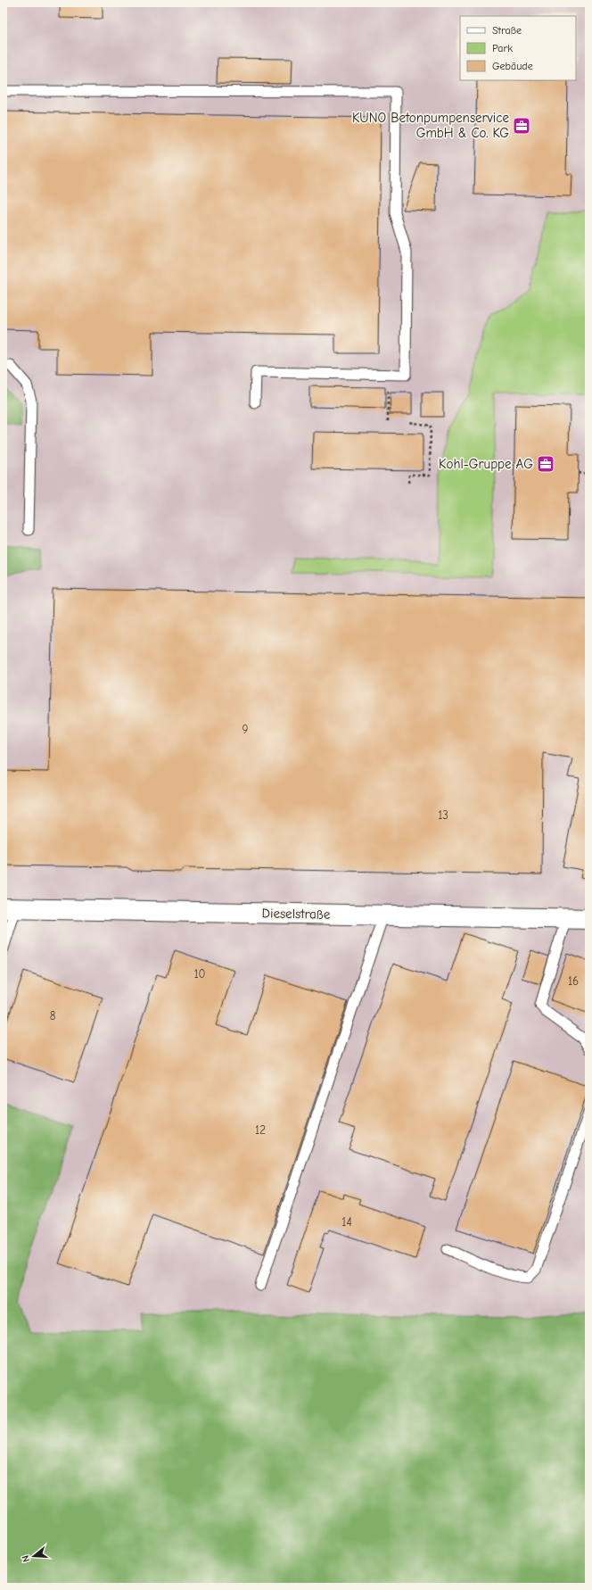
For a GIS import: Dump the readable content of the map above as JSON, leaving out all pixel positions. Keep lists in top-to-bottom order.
{
  "streets": {
    "street": ["Dieselstraße"]
  },
  "places": {
    "office": ["KUNO Betonpumpenservice GmbH & Co. KG", "Kohl-Gruppe AG"]
  },
  "house_numbers": [
    "9",
    "13",
    "10",
    "16",
    "8",
    "12",
    "14"
  ],
  "legend": ["Straße", "Park", "Gebäude"],
  "north": "left"
}
